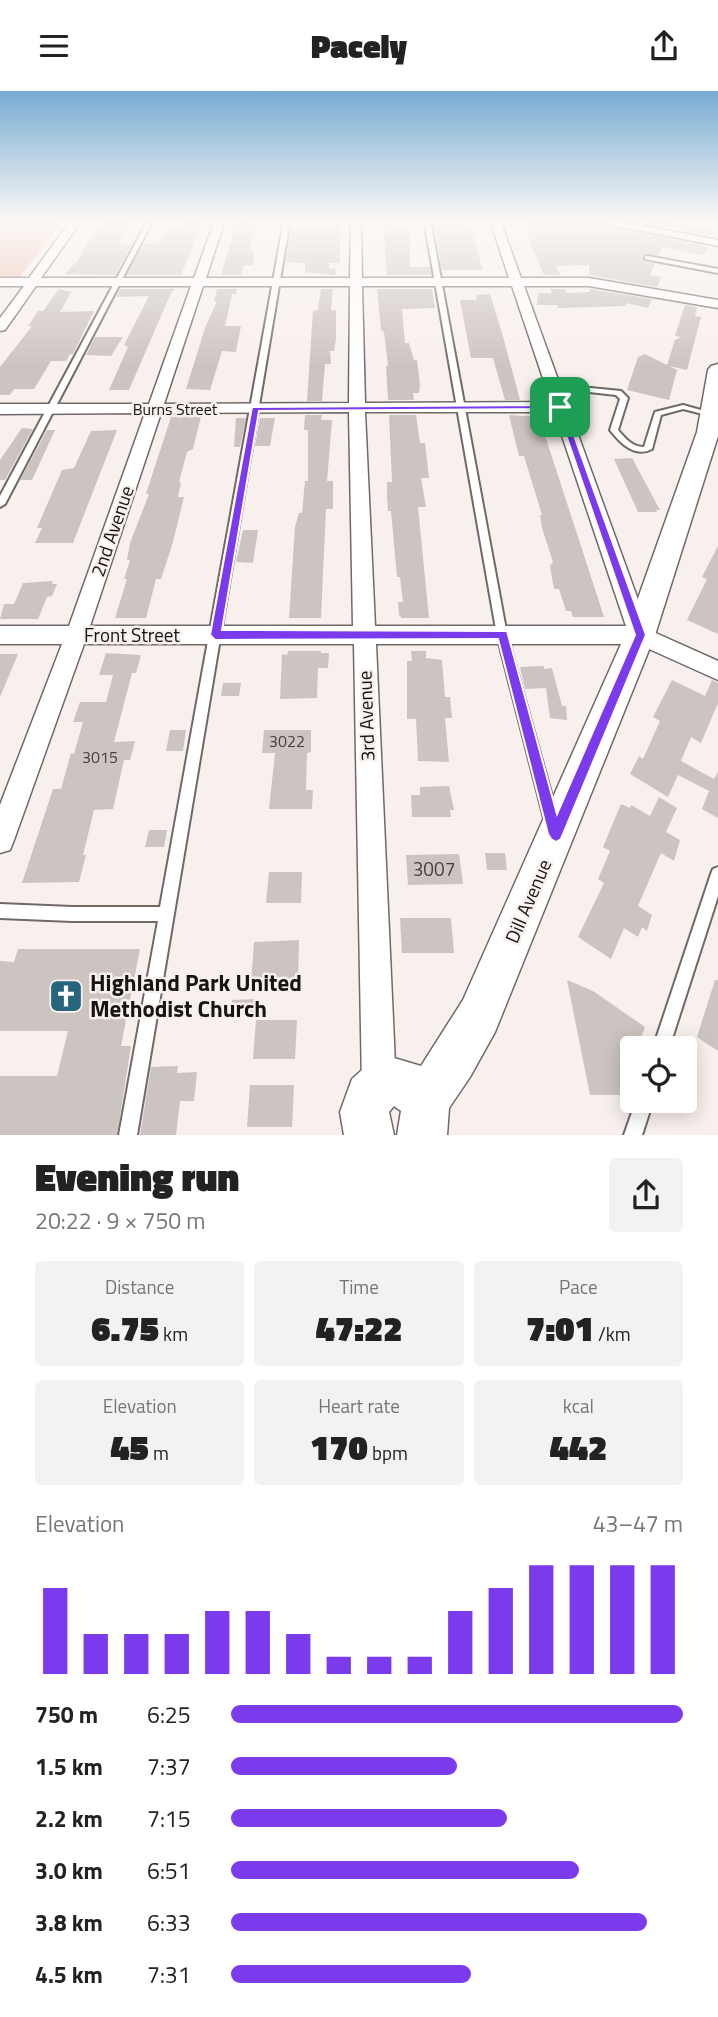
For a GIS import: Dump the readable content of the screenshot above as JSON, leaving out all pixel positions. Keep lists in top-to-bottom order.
{
  "streets": {
    "street": [
      "Burns Street",
      "2nd Avenue",
      "Front Street",
      "3rd Avenue",
      "Dill Avenue"
    ]
  },
  "crossings": [
    ["Burns Street", "2nd Avenue"],
    ["Burns Street", "3rd Avenue"],
    ["2nd Avenue", "Front Street"],
    ["Front Street", "3rd Avenue"],
    ["Front Street", "Dill Avenue"],
    ["3rd Avenue", "Dill Avenue"]
  ],
  "places": {
    "church": ["Highland Park United Methodist Church"]
  },
  "house_numbers": ["3022", "3015", "3007"],
  "page": {
    "header": "Pacely",
    "heading": ["Evening run", "20:22 · 9 × 750 m"],
    "stats": [
      ["Distance", "6.75 km"],
      ["Time", "47:22"],
      ["Pace", "7:01 /km"],
      ["Elevation", "45 m"],
      ["Heart rate", "170 bpm"],
      ["kcal", "442"]
    ],
    "chart": ["Elevation", "43–47 m"],
    "list": [
      {
        "name": "750 m",
        "note": "6:25"
      },
      {
        "name": "1.5 km",
        "note": "7:37"
      },
      {
        "name": "2.2 km",
        "note": "7:15"
      },
      {
        "name": "3.0 km",
        "note": "6:51"
      },
      {
        "name": "3.8 km",
        "note": "6:33"
      },
      {
        "name": "4.5 km",
        "note": "7:31"
      }
    ]
  }
}
